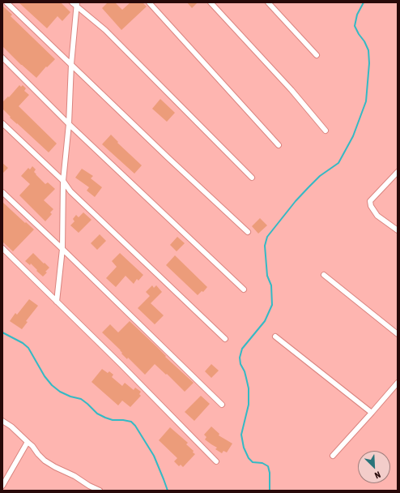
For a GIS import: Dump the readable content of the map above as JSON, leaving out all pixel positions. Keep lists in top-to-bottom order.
{
  "north": "bottom right"
}
